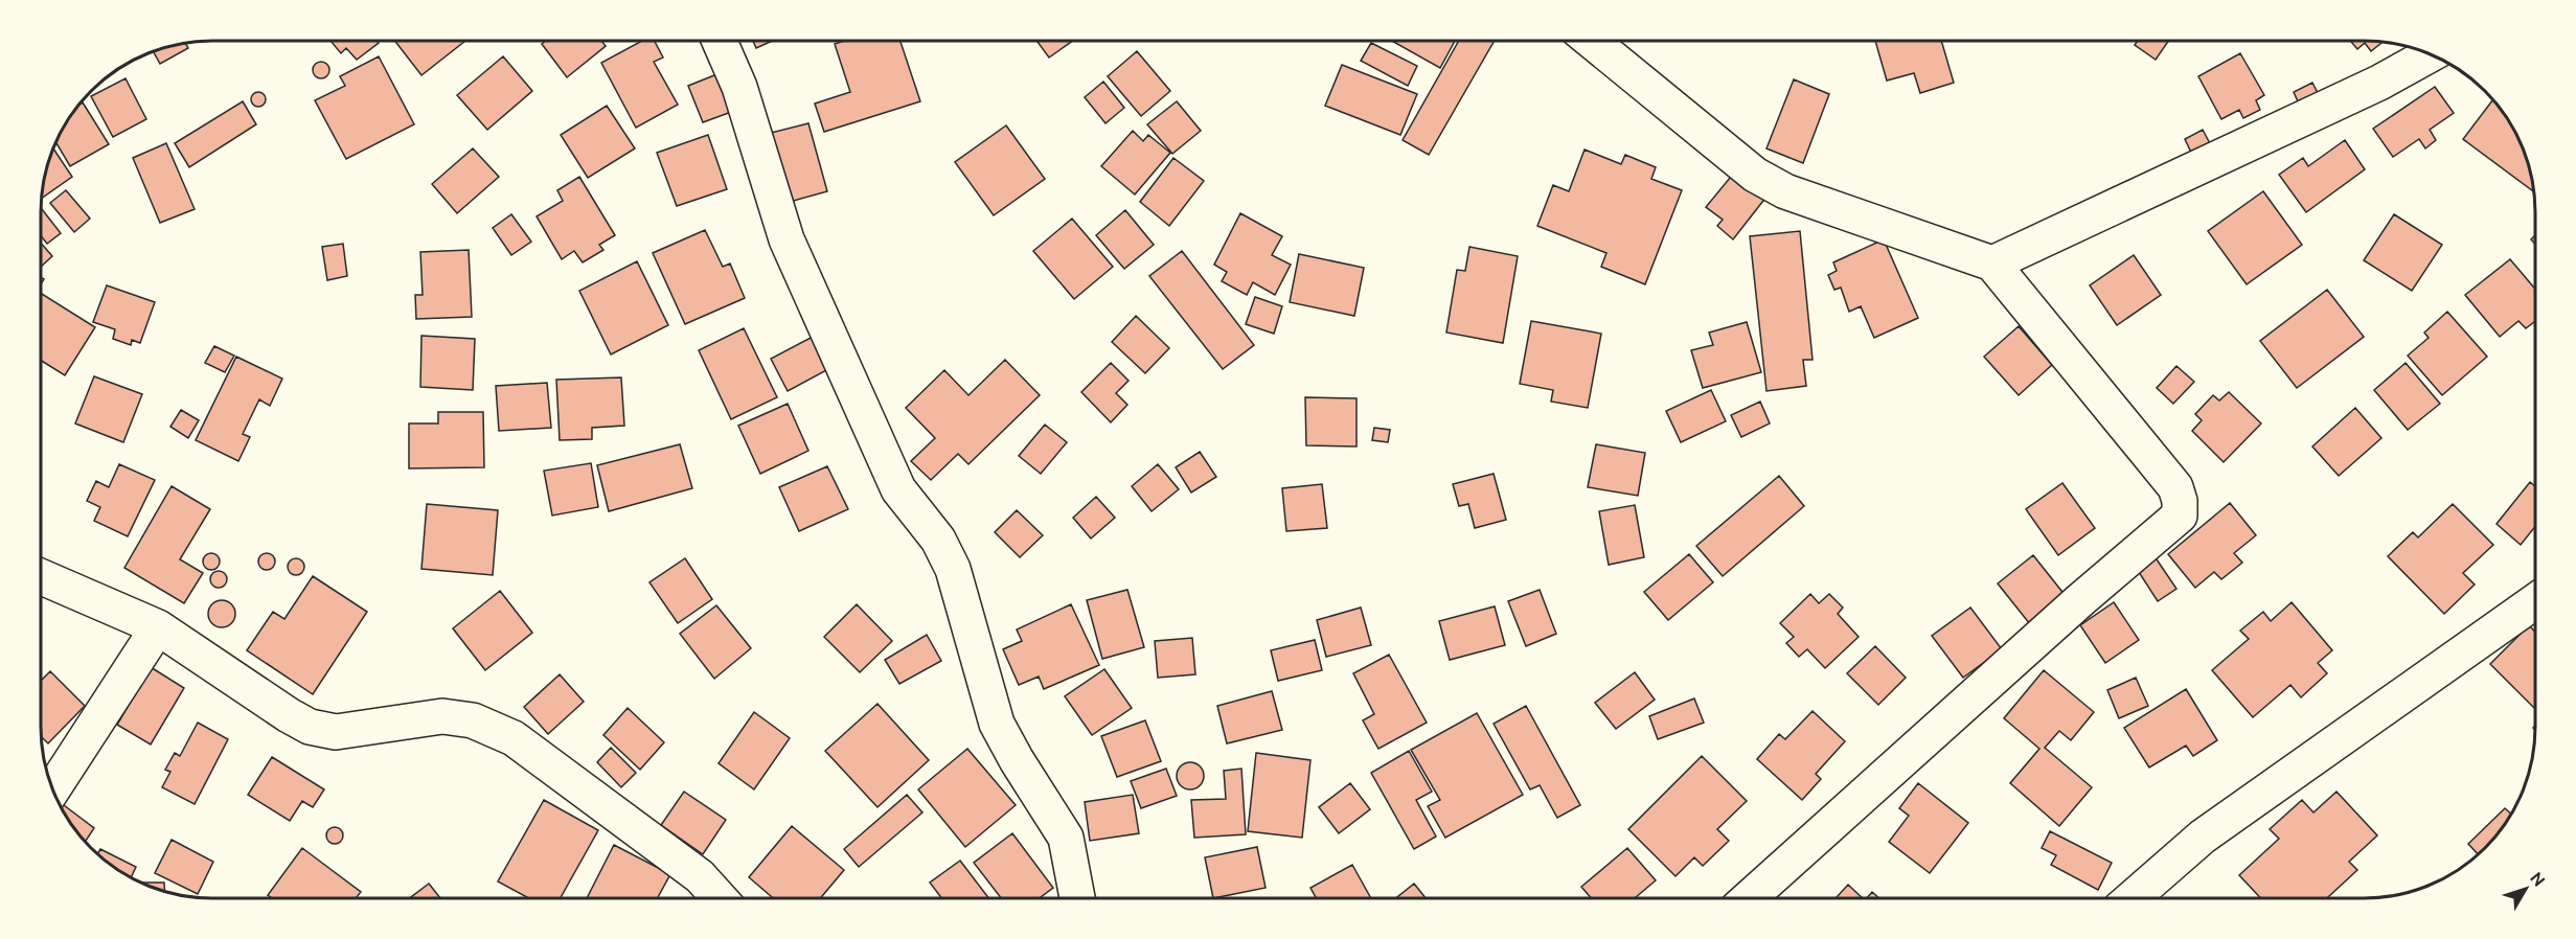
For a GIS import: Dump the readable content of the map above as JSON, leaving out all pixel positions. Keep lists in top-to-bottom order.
{
  "north": "top right"
}
